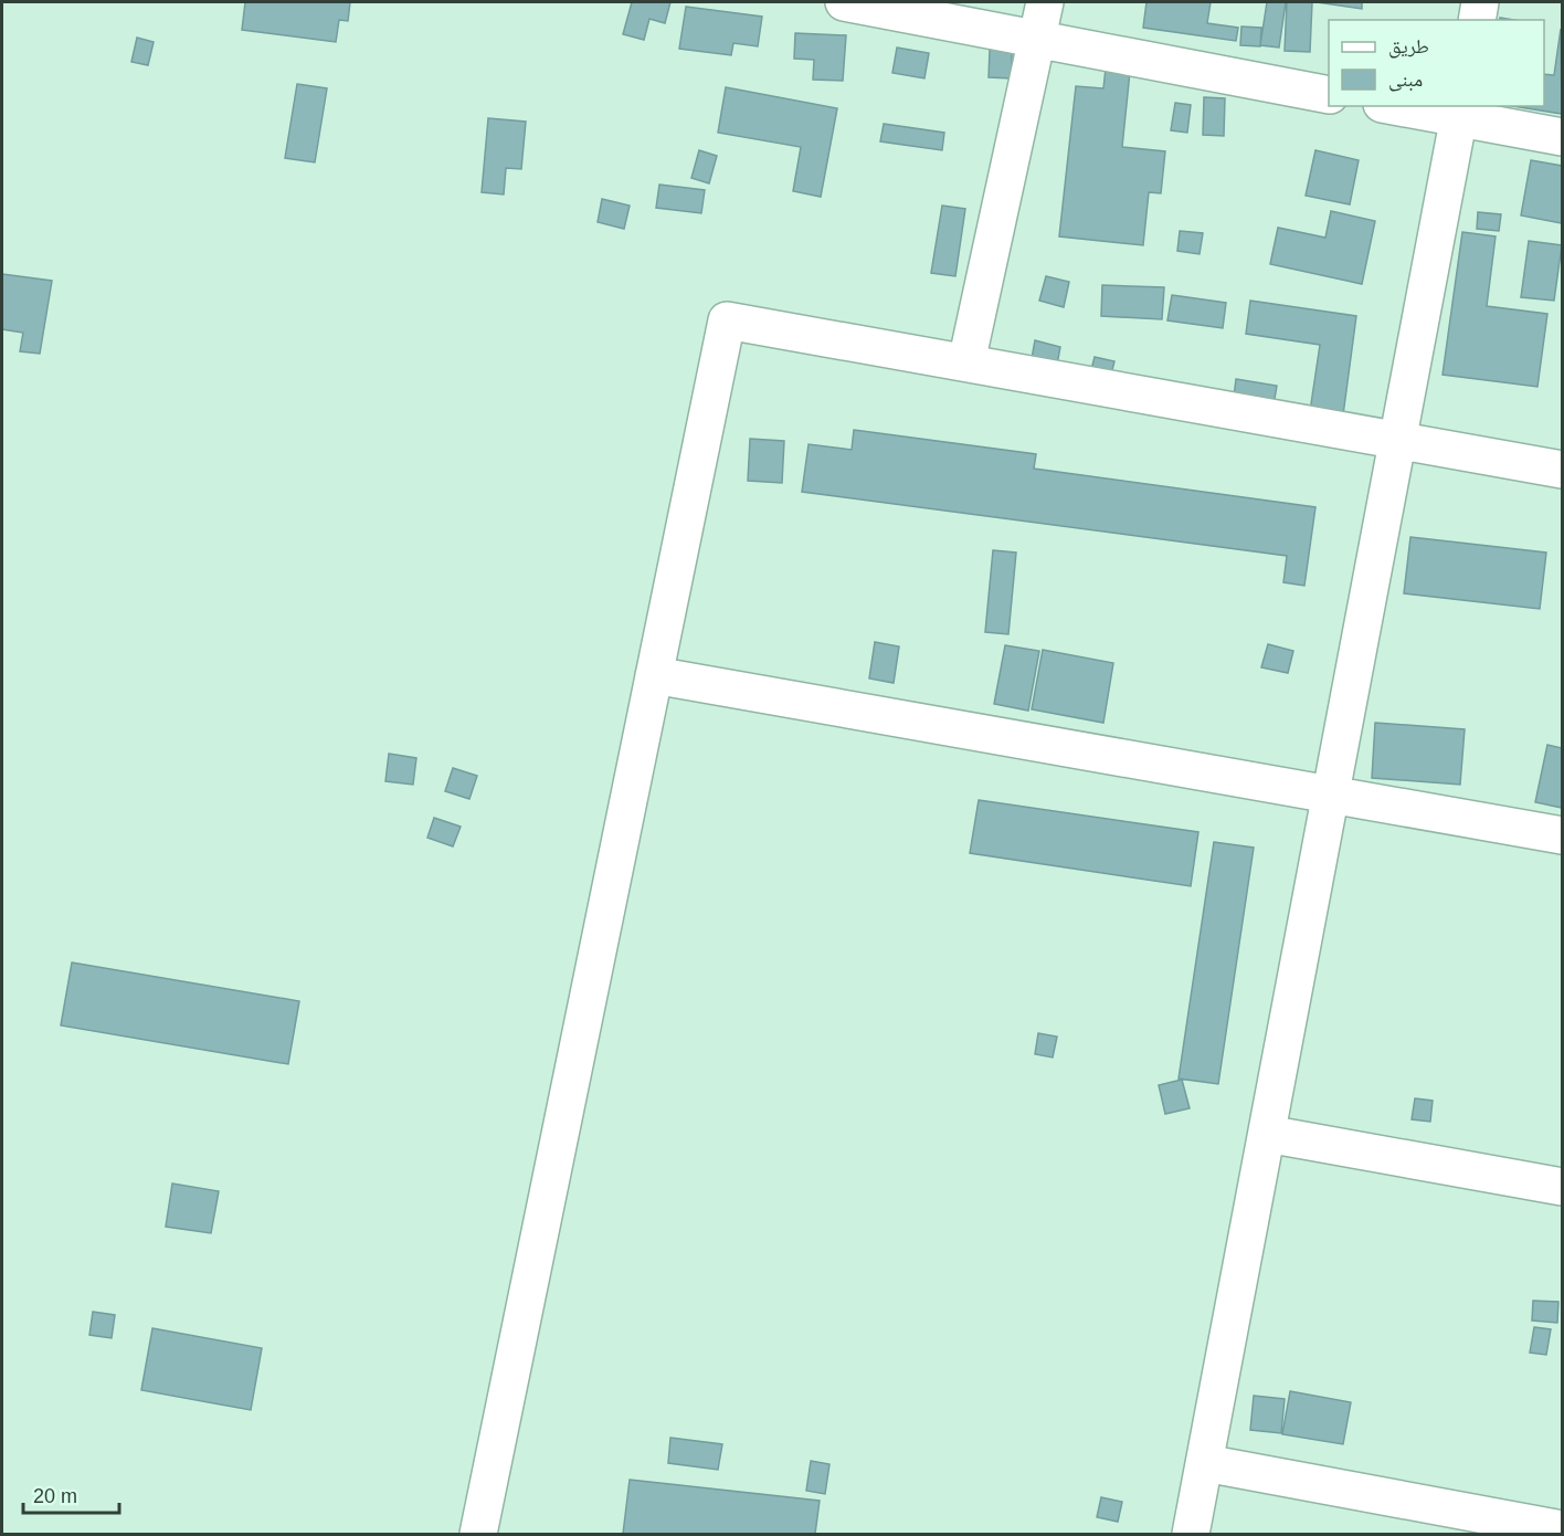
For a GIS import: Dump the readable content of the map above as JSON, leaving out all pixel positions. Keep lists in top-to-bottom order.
{
  "legend": ["طريق", "مبنى"],
  "scale_bar": "20 m"
}
